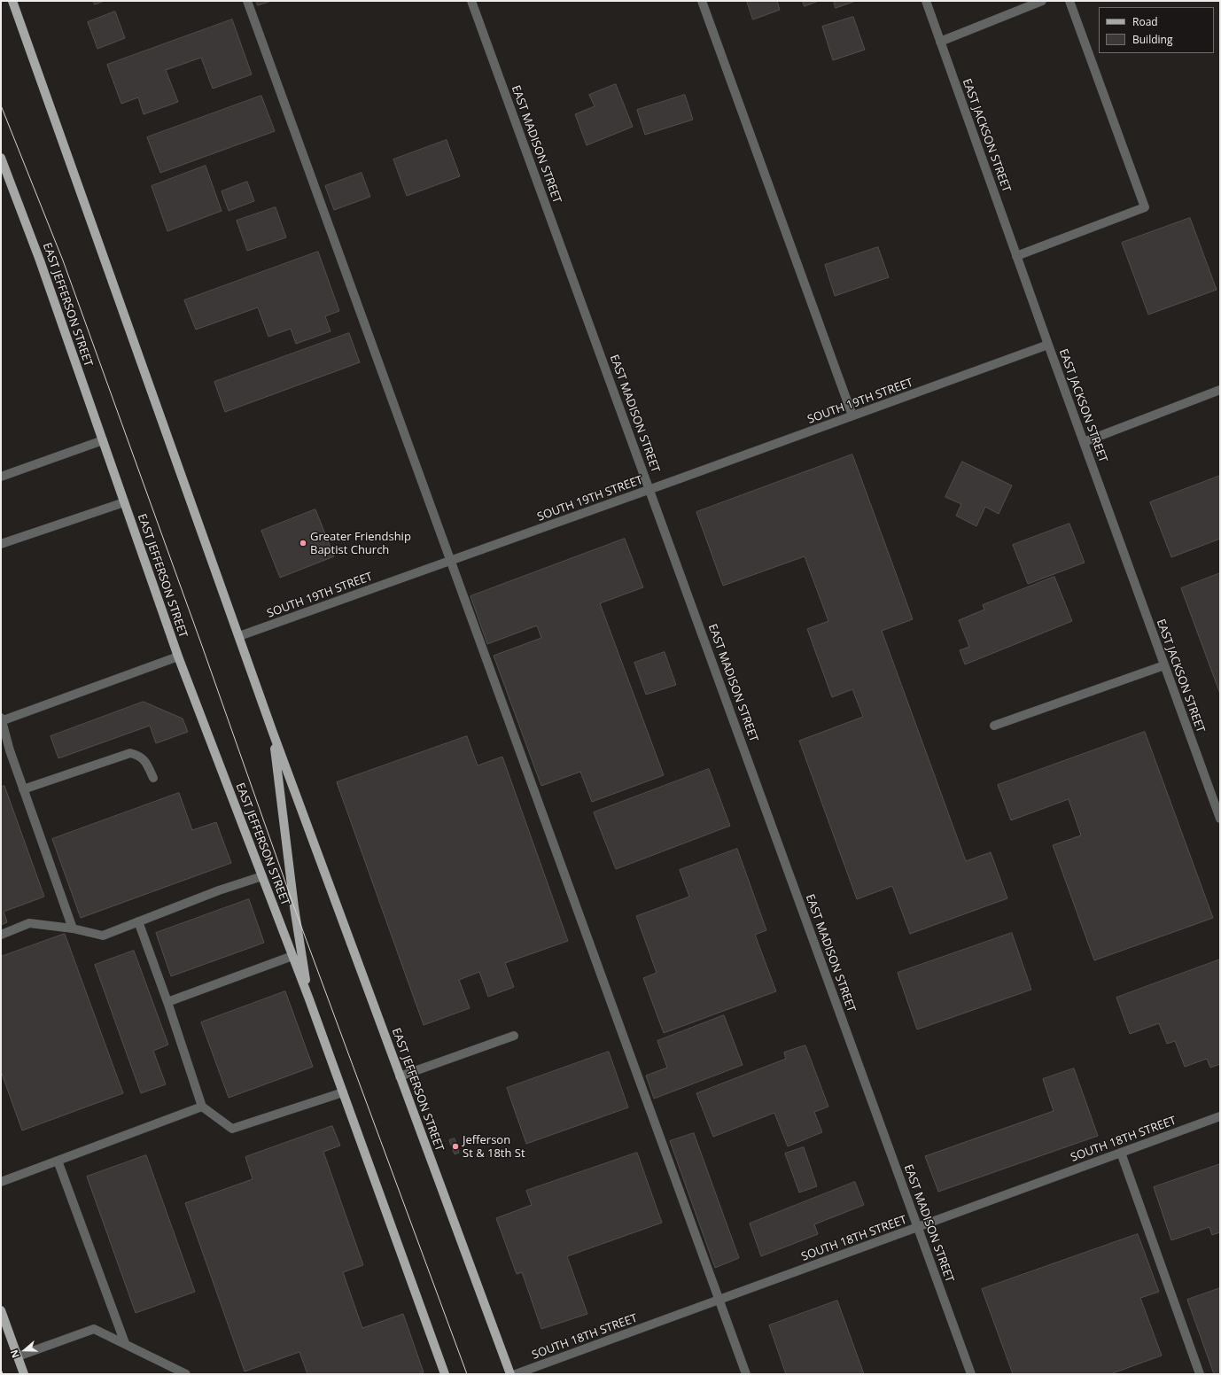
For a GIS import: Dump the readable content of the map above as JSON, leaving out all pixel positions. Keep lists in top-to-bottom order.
{
  "streets": {
    "main road": ["EAST JEFFERSON STREET"],
    "street": [
      "EAST JACKSON STREET",
      "EAST MADISON STREET",
      "SOUTH 19TH STREET",
      "SOUTH 18TH STREET"
    ]
  },
  "crossings": [
    ["EAST JACKSON STREET", "SOUTH 19TH STREET"],
    ["EAST MADISON STREET", "SOUTH 19TH STREET"],
    ["EAST MADISON STREET", "SOUTH 18TH STREET"],
    ["EAST JEFFERSON STREET", "SOUTH 19TH STREET"]
  ],
  "places": ["Greater Friendship Baptist Church", "Jefferson St & 18th St"],
  "legend": ["Road", "Building"],
  "north": "left"
}
